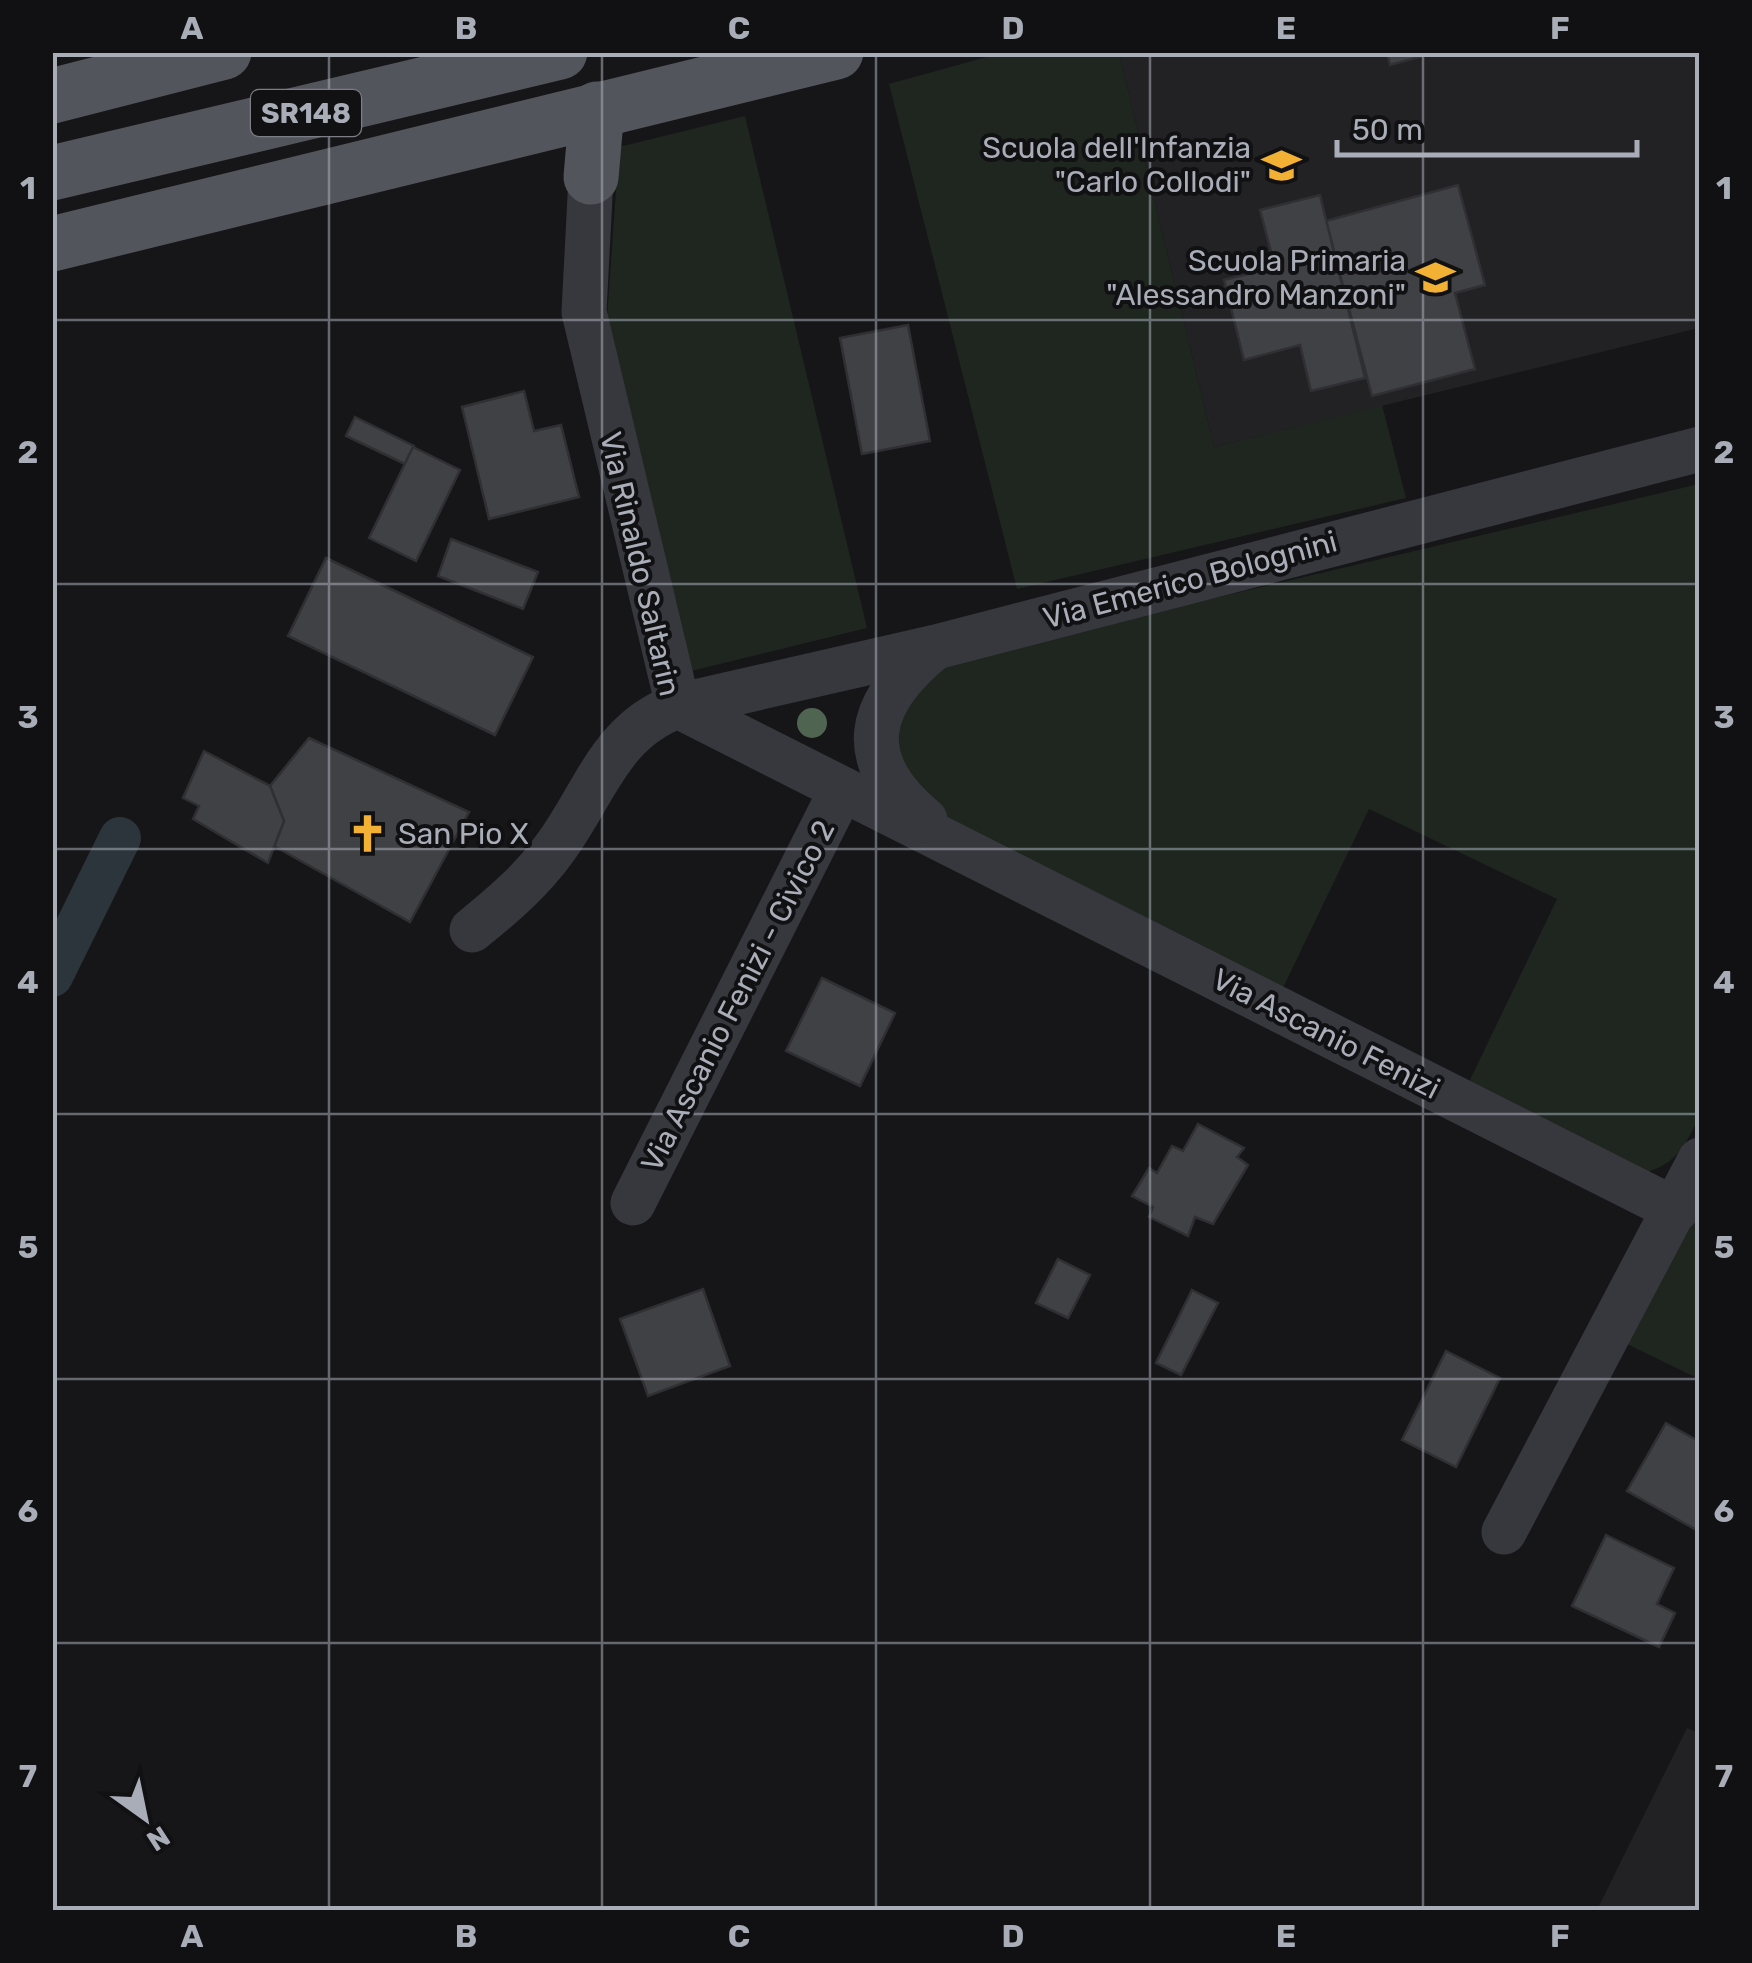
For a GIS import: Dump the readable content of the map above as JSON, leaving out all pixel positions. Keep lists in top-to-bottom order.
{
  "streets": {
    "main road": ["SR148"],
    "street": [
      "Via Rinaldo Saltarin",
      "Via Emerico Bolognini",
      "Via Ascanio Fenizi - Civico 2",
      "Via Ascanio Fenizi"
    ]
  },
  "crossings": [
    ["Via Rinaldo Saltarin", "Via Emerico Bolognini"],
    ["Via Rinaldo Saltarin", "Via Ascanio Fenizi"],
    ["Via Emerico Bolognini", "Via Ascanio Fenizi"],
    ["Via Ascanio Fenizi - Civico 2", "Via Ascanio Fenizi"]
  ],
  "places": {
    "school or university": ["Scuola dell'Infanzia \"Carlo Collodi\"", "Scuola Primaria \"Alessandro Manzoni\""],
    "church": ["San Pio X"]
  },
  "scale_bar": "50 m",
  "north": "bottom right",
  "grid": {
    "columns": [
      "A",
      "B",
      "C",
      "D",
      "E",
      "F"
    ],
    "rows": [
      "1",
      "2",
      "3",
      "4",
      "5",
      "6",
      "7"
    ]
  }
}
